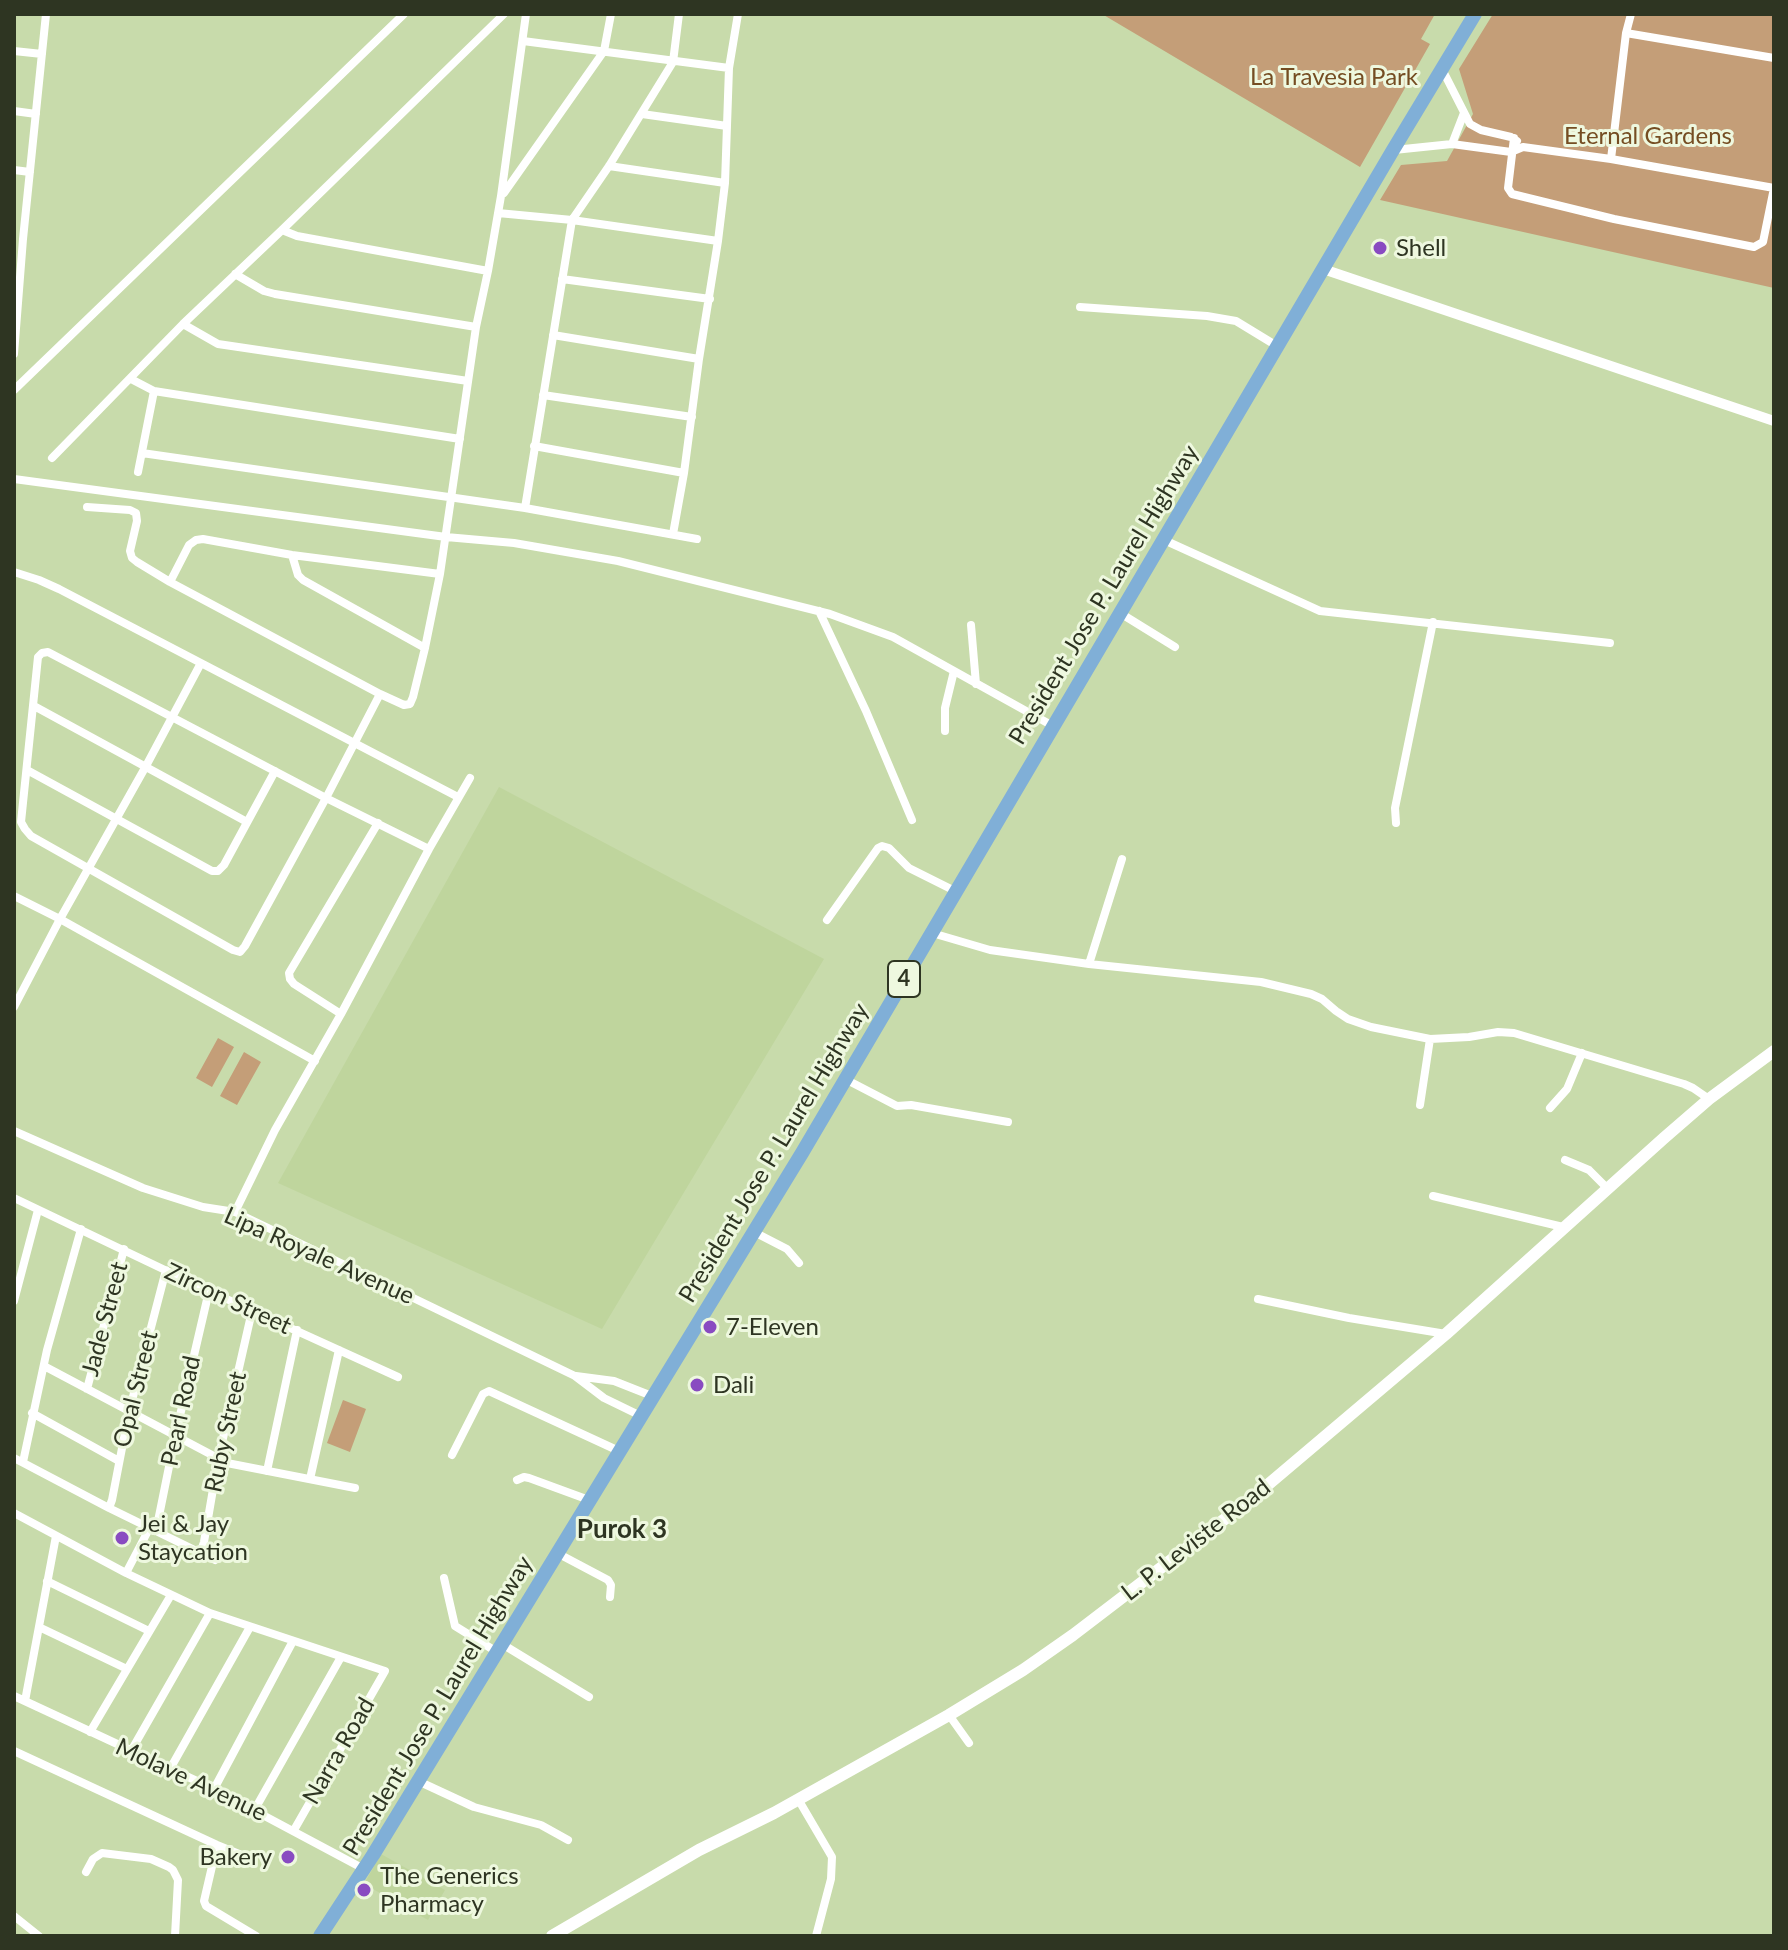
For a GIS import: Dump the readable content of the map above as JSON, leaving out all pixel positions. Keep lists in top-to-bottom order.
{
  "streets": {
    "highway": ["President Jose P. Laurel Highway", "4"],
    "main road": ["L. P. Leviste Road"],
    "street": [
      "Lipa Royale Avenue",
      "Zircon Street",
      "Jade Street",
      "Opal Street",
      "Pearl Road",
      "Ruby Street",
      "Narra Road",
      "Molave Avenue"
    ]
  },
  "crossings": [
    ["President Jose P. Laurel Highway", "Lipa Royale Avenue"],
    ["President Jose P. Laurel Highway", "Molave Avenue"],
    ["Zircon Street", "Jade Street"],
    ["Zircon Street", "Opal Street"],
    ["Zircon Street", "Pearl Road"],
    ["Zircon Street", "Ruby Street"],
    ["Narra Road", "Molave Avenue"]
  ],
  "districts": ["Purok 3"],
  "parks": ["La Travesia Park", "Eternal Gardens"],
  "places": [
    "Shell",
    "7-Eleven",
    "Dali",
    "Jei & Jay Staycation",
    "Bakery",
    "The Generics Pharmacy"
  ]
}
